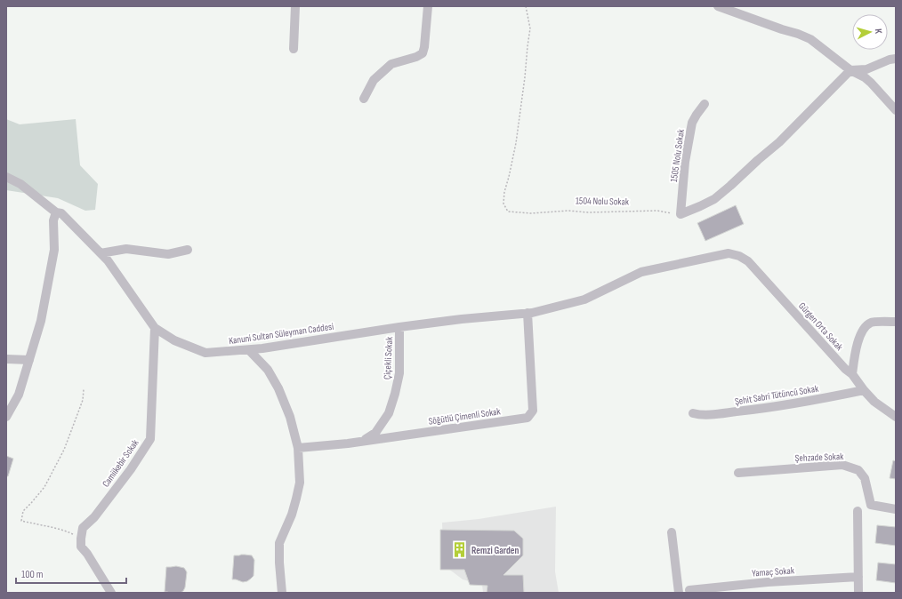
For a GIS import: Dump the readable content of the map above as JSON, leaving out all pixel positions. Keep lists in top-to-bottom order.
{
  "streets": {
    "street": [
      "1505 Nolu Sokak",
      "Gürgen Orta Sokak",
      "Kanuni Sultan Süleyman Caddesi",
      "Çiçekli Sokak",
      "Şehit Sabri Tütüncü Sokak",
      "Söğütlü Çimenli Sokak",
      "Şehzade Sokak",
      "Camiikebir Sokak",
      "Yamaç Sokak"
    ],
    "path": ["1504 Nolu Sokak"]
  },
  "crossings": [
    ["1505 Nolu Sokak", "1504 Nolu Sokak"],
    ["Gürgen Orta Sokak", "Kanuni Sultan Süleyman Caddesi"],
    ["Gürgen Orta Sokak", "Şehit Sabri Tütüncü Sokak"],
    ["Kanuni Sultan Süleyman Caddesi", "Çiçekli Sokak"],
    ["Kanuni Sultan Süleyman Caddesi", "Söğütlü Çimenli Sokak"],
    ["Kanuni Sultan Süleyman Caddesi", "Camiikebir Sokak"],
    ["Çiçekli Sokak", "Söğütlü Çimenli Sokak"]
  ],
  "places": {
    "building": ["Remzi Garden"]
  },
  "scale_bar": "100 m",
  "north": "right"
}
